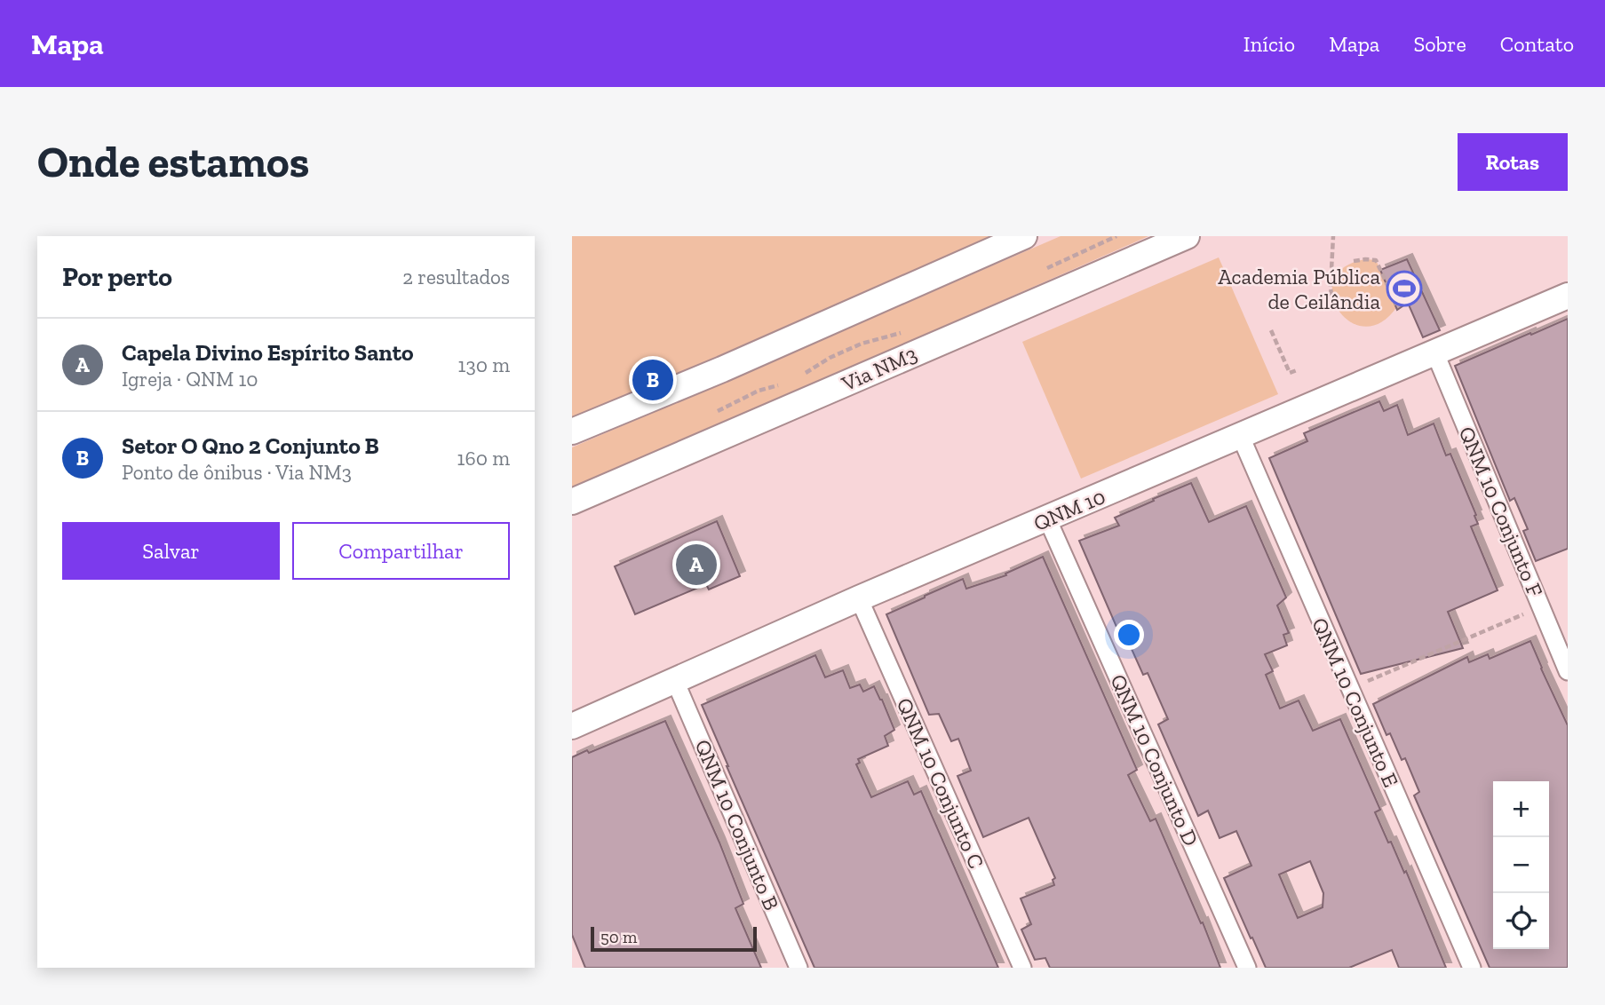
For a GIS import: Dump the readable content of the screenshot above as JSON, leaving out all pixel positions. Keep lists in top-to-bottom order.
{
  "streets": {
    "main road": ["Via NM3", "QNM 10"],
    "street": [
      "QNM 10 Conjunto F",
      "QNM 10 Conjunto E",
      "QNM 10 Conjunto D",
      "QNM 10 Conjunto C",
      "QNM 10 Conjunto B"
    ]
  },
  "crossings": [
    ["QNM 10", "QNM 10 Conjunto F"],
    ["QNM 10", "QNM 10 Conjunto E"],
    ["QNM 10", "QNM 10 Conjunto D"],
    ["QNM 10", "QNM 10 Conjunto C"],
    ["QNM 10", "QNM 10 Conjunto B"]
  ],
  "places": {
    "sports": ["Academia Pública de Ceilândia"]
  },
  "scale_bar": "50 m",
  "page": {
    "header": "Mapa",
    "nav": [
      "Início",
      "Mapa",
      "Sobre",
      "Contato"
    ],
    "buttons": [
      "Rotas",
      ["Salvar", "Compartilhar"]
    ],
    "title": "Onde estamos",
    "heading": ["Por perto", "2 resultados"],
    "list": [
      {
        "mark": "A",
        "name": "Capela Divino Espírito Santo",
        "note": "Igreja · QNM 10",
        "value": "130 m"
      },
      {
        "mark": "B",
        "name": "Setor O Qno 2 Conjunto B",
        "note": "Ponto de ônibus · Via NM3",
        "value": "160 m"
      }
    ],
    "pins": ["B", "A"],
    "map_buttons": ["+", "−"],
    "scale": "50 m"
  }
}
